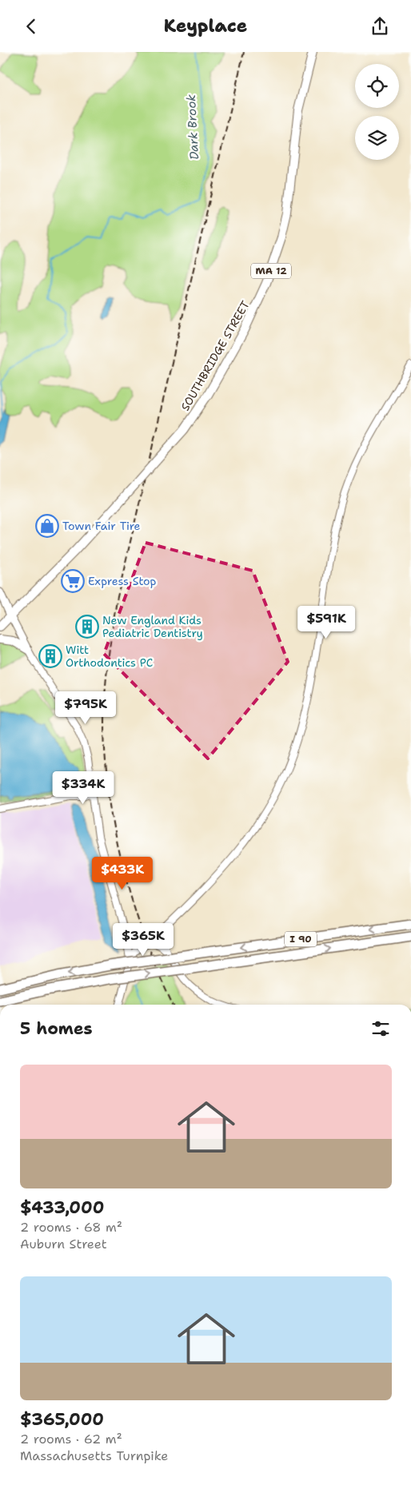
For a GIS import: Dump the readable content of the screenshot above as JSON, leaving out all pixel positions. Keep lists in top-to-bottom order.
{
  "streets": {
    "highway": ["I 90"],
    "main road": ["MA 12", "SOUTHBRIDGE STREET"]
  },
  "water": ["Dark Brook"],
  "places": {
    "shop": ["Town Fair Tire"],
    "supermarket": ["Express Stop"],
    "building": ["New England Kids Pediatric Dentistry", "Witt Orthodontics PC"]
  },
  "page": {
    "header": "Keyplace",
    "price": [
      "$591K",
      "$795K",
      "$334K",
      "$433K",
      "$365K"
    ],
    "heading": "5 homes",
    "list": [
      {
        "name": "$433,000",
        "note": "2 rooms · 68 m² · Auburn Street"
      },
      {
        "name": "$365,000",
        "note": "2 rooms · 62 m² · Massachusetts Turnpike"
      }
    ]
  }
}
